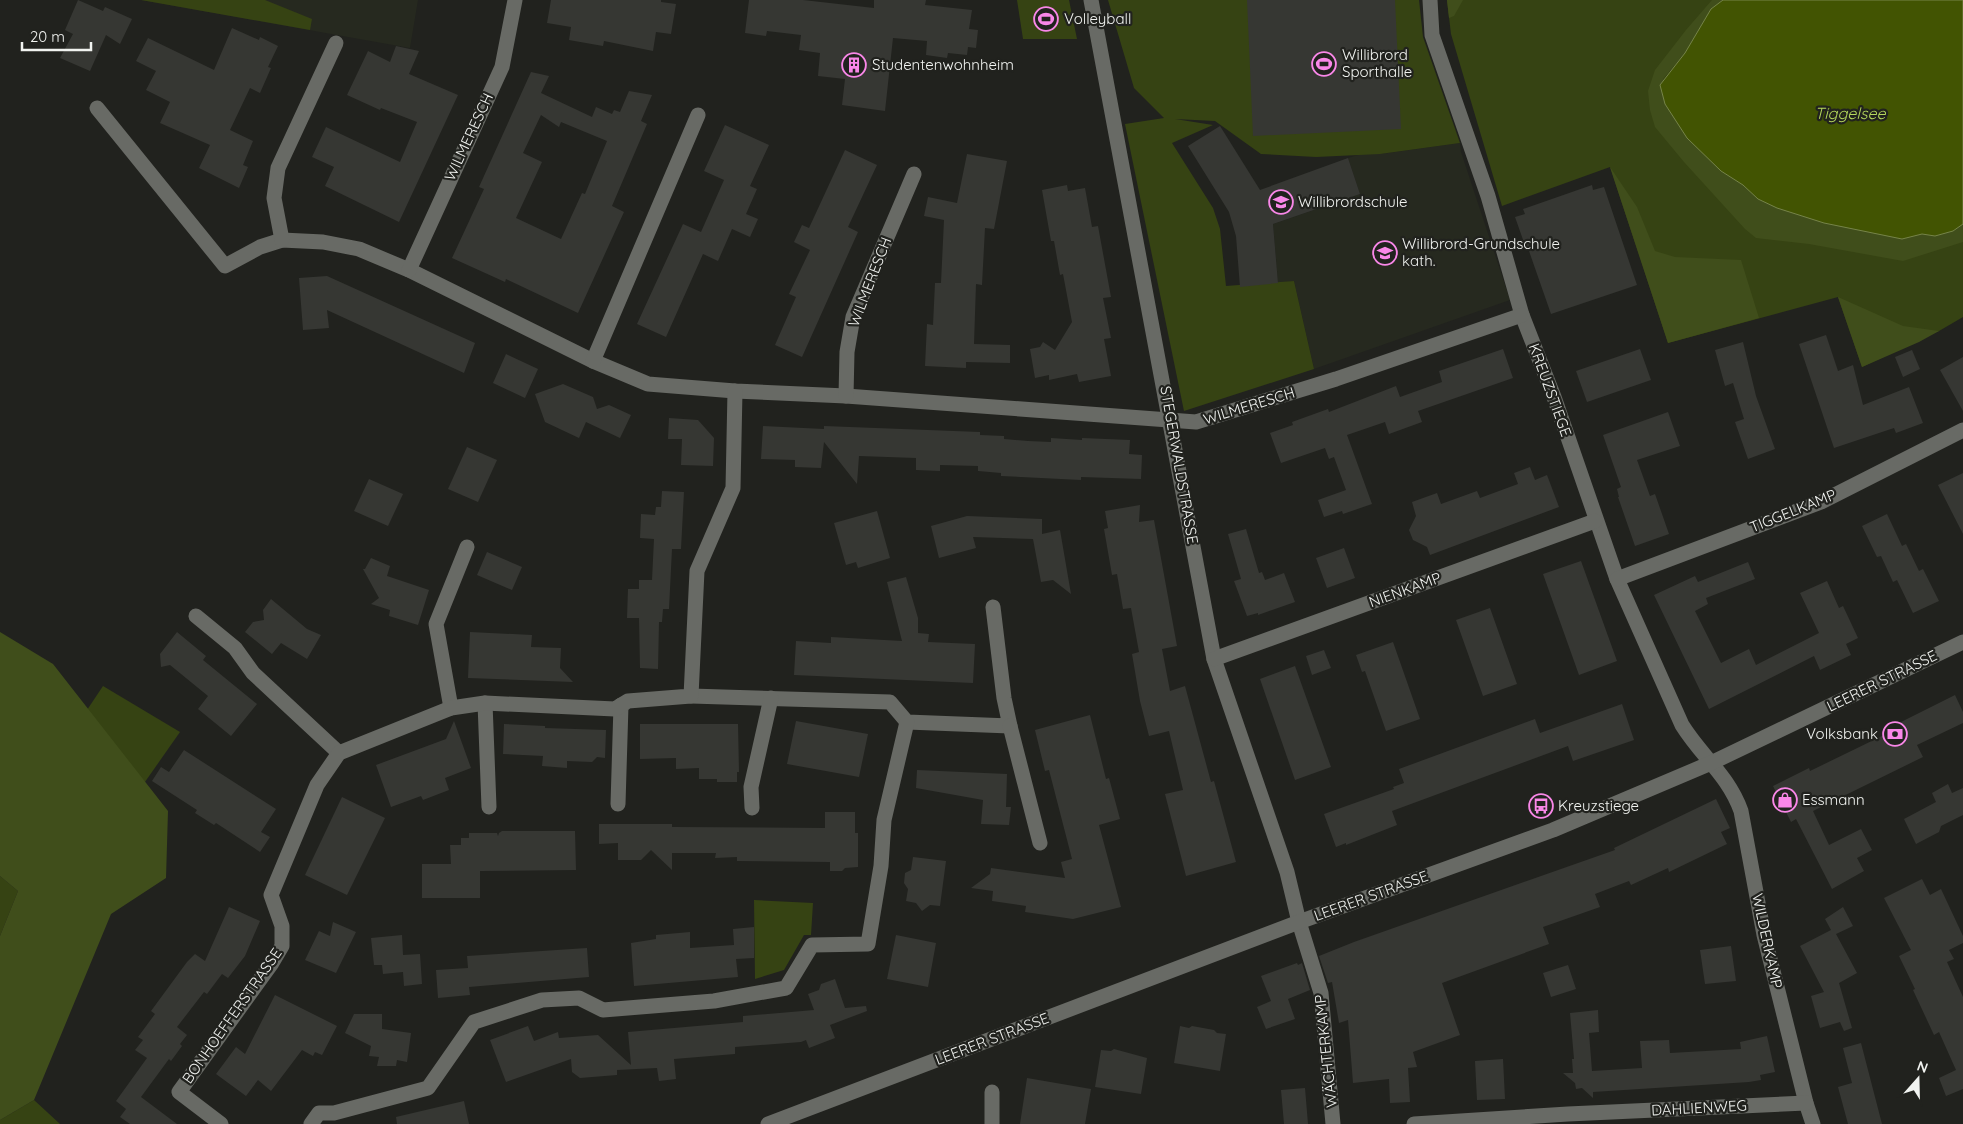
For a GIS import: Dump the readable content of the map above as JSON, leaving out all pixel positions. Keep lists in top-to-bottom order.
{
  "streets": {
    "street": [
      "WILMERESCH",
      "KREUZSTIEGE",
      "STEGERWALDSTRASSE",
      "TIGGELKAMP",
      "NIENKAMP",
      "LEERER STRASSE",
      "WILDERKAMP",
      "BONHOEFFERSTRASSE",
      "WÄCHTERKAMP",
      "DAHLIENWEG"
    ]
  },
  "crossings": [
    ["WILMERESCH", "KREUZSTIEGE"],
    ["WILMERESCH", "STEGERWALDSTRASSE"],
    ["KREUZSTIEGE", "TIGGELKAMP"],
    ["KREUZSTIEGE", "NIENKAMP"],
    ["KREUZSTIEGE", "LEERER STRASSE"],
    ["KREUZSTIEGE", "WILDERKAMP"],
    ["STEGERWALDSTRASSE", "NIENKAMP"],
    ["STEGERWALDSTRASSE", "LEERER STRASSE"],
    ["STEGERWALDSTRASSE", "WÄCHTERKAMP"],
    ["LEERER STRASSE", "WILDERKAMP"],
    ["LEERER STRASSE", "WÄCHTERKAMP"],
    ["WILDERKAMP", "DAHLIENWEG"]
  ],
  "water": ["Tiggelsee"],
  "places": {
    "sports": ["Volleyball", "Willibrord Sporthalle"],
    "building": ["Studentenwohnheim"],
    "school or university": ["Willibrordschule", "Willibrord-Grundschule kath."],
    "bank": ["Volksbank"],
    "shop": ["Essmann"],
    "bus stop": ["Kreuzstiege"]
  },
  "scale_bar": "20 m",
  "north": "top"
}
